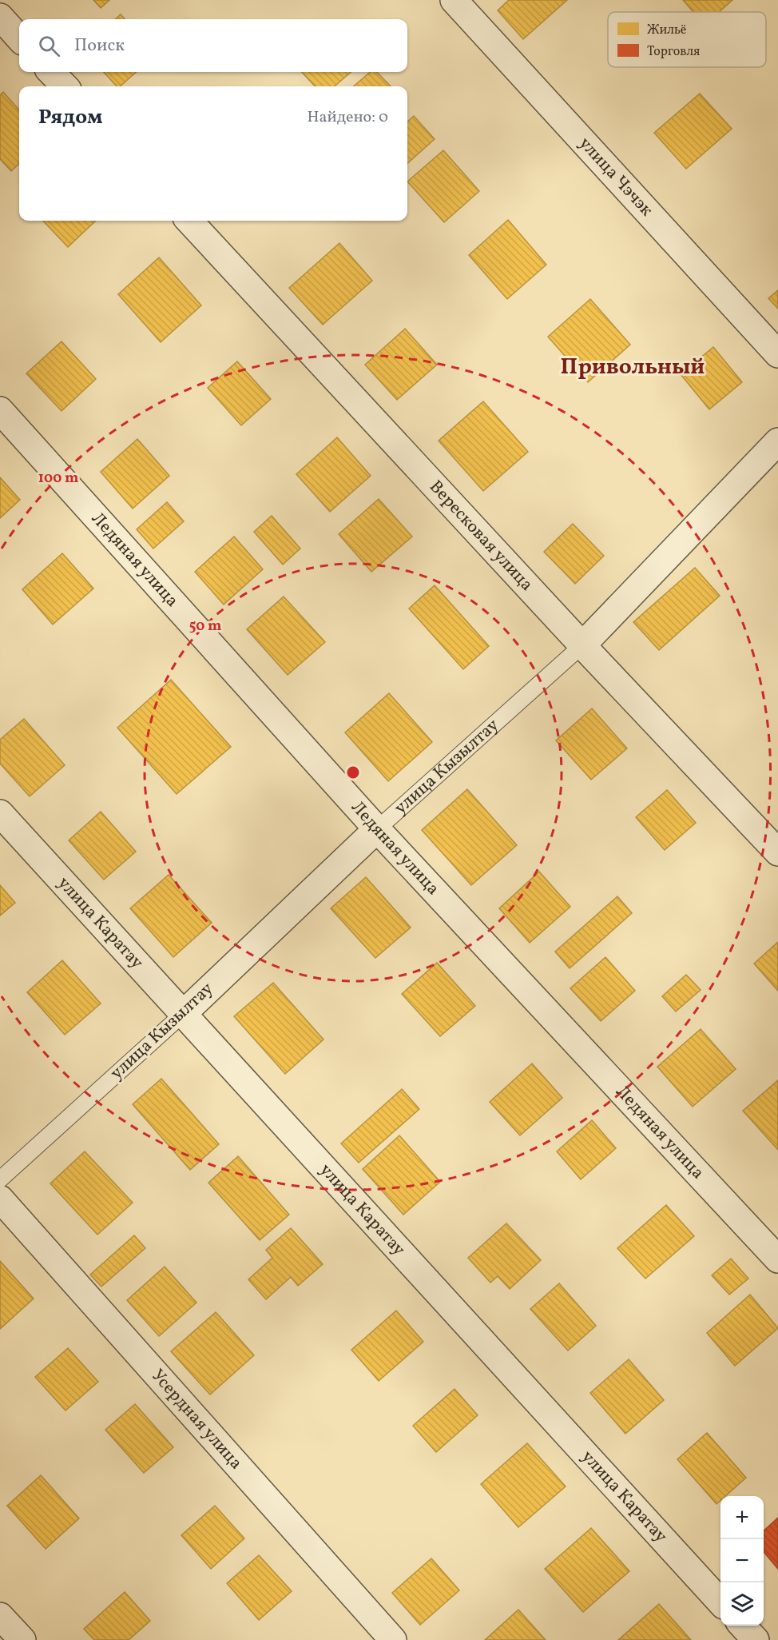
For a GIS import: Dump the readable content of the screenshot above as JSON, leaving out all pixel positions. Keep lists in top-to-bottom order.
{
  "streets": {
    "street": [
      "улица Чэчэк",
      "Вересковая улица",
      "Ледяная улица",
      "улица Кызылтау",
      "улица Каратау",
      "Усердная улица"
    ]
  },
  "crossings": [
    ["Вересковая улица", "улица Кызылтау"],
    ["Ледяная улица", "улица Кызылтау"],
    ["улица Кызылтау", "улица Каратау"]
  ],
  "districts": ["Привольный"],
  "legend": ["Жильё", "Торговля"],
  "page": {
    "search": "Поиск",
    "heading": ["Рядом", "Найдено: 0"],
    "map_buttons": ["+", "−"]
  },
  "rings": ["100 m", "50 m"]
}
